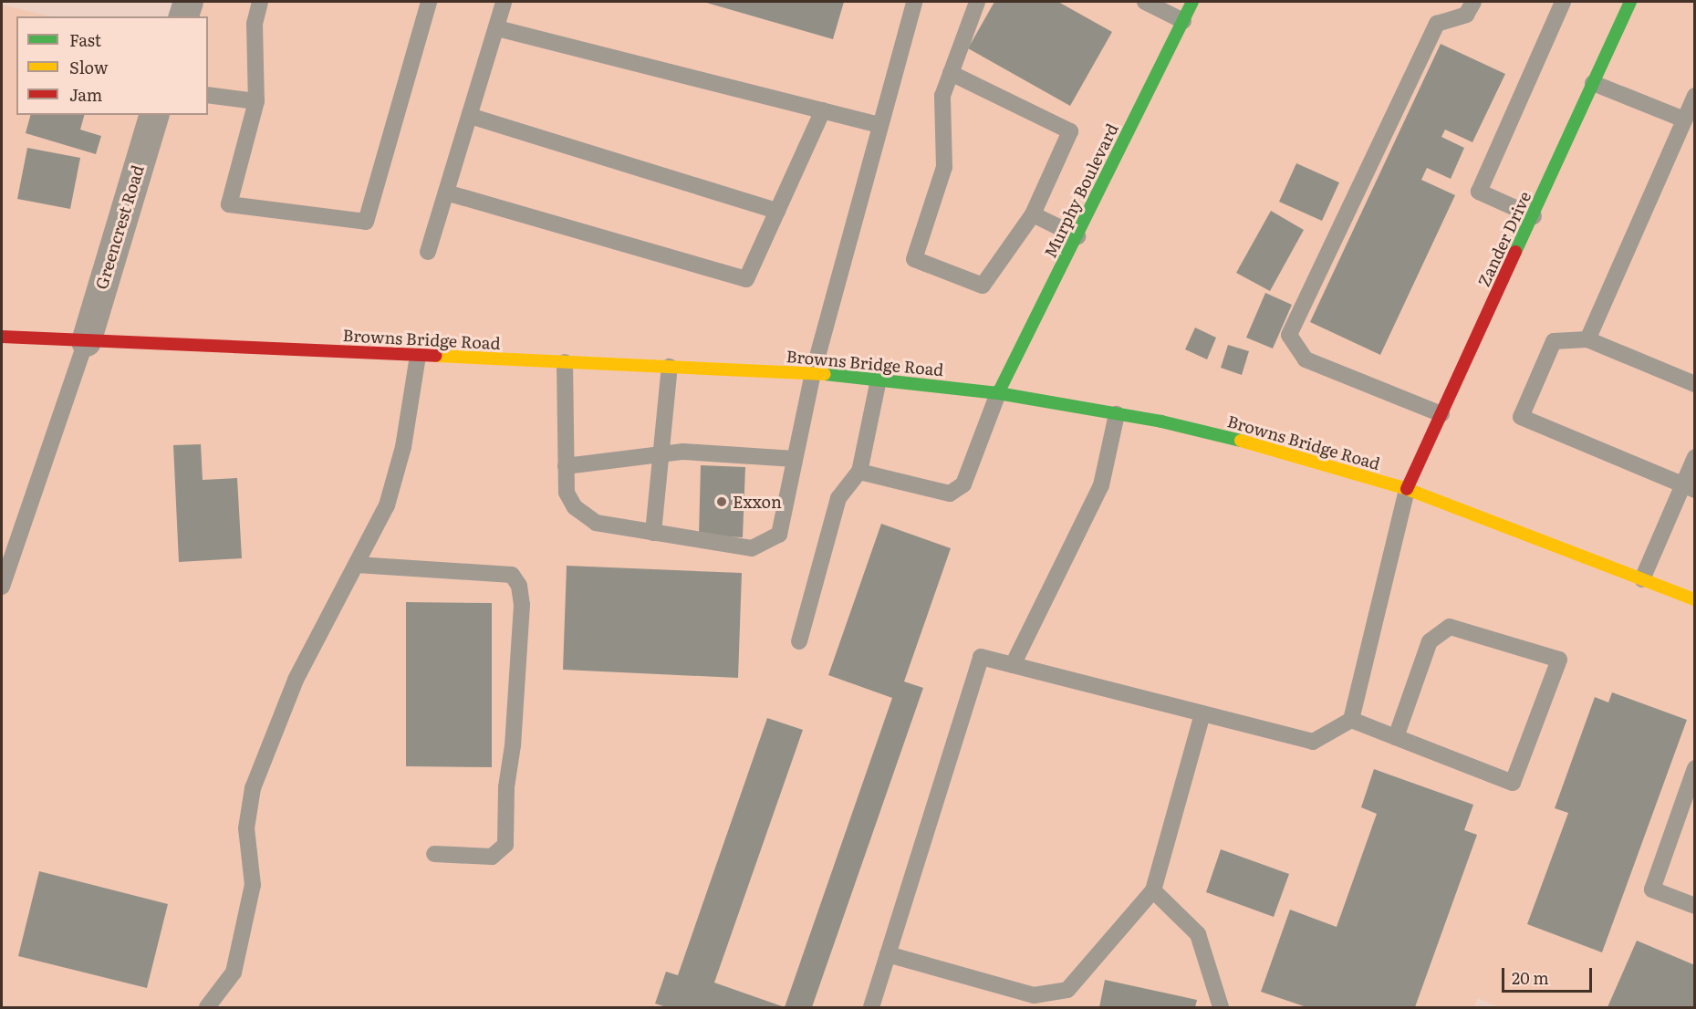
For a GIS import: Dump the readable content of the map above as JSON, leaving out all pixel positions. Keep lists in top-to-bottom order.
{
  "streets": {
    "main road": ["Murphy Boulevard", "Zander Drive", "Browns Bridge Road"],
    "street": ["Greencrest Road"]
  },
  "crossings": [
    ["Murphy Boulevard", "Browns Bridge Road"],
    ["Greencrest Road", "Browns Bridge Road"],
    ["Zander Drive", "Browns Bridge Road"]
  ],
  "places": ["Exxon"],
  "legend": ["Fast", "Slow", "Jam"],
  "scale_bar": "20 m"
}
